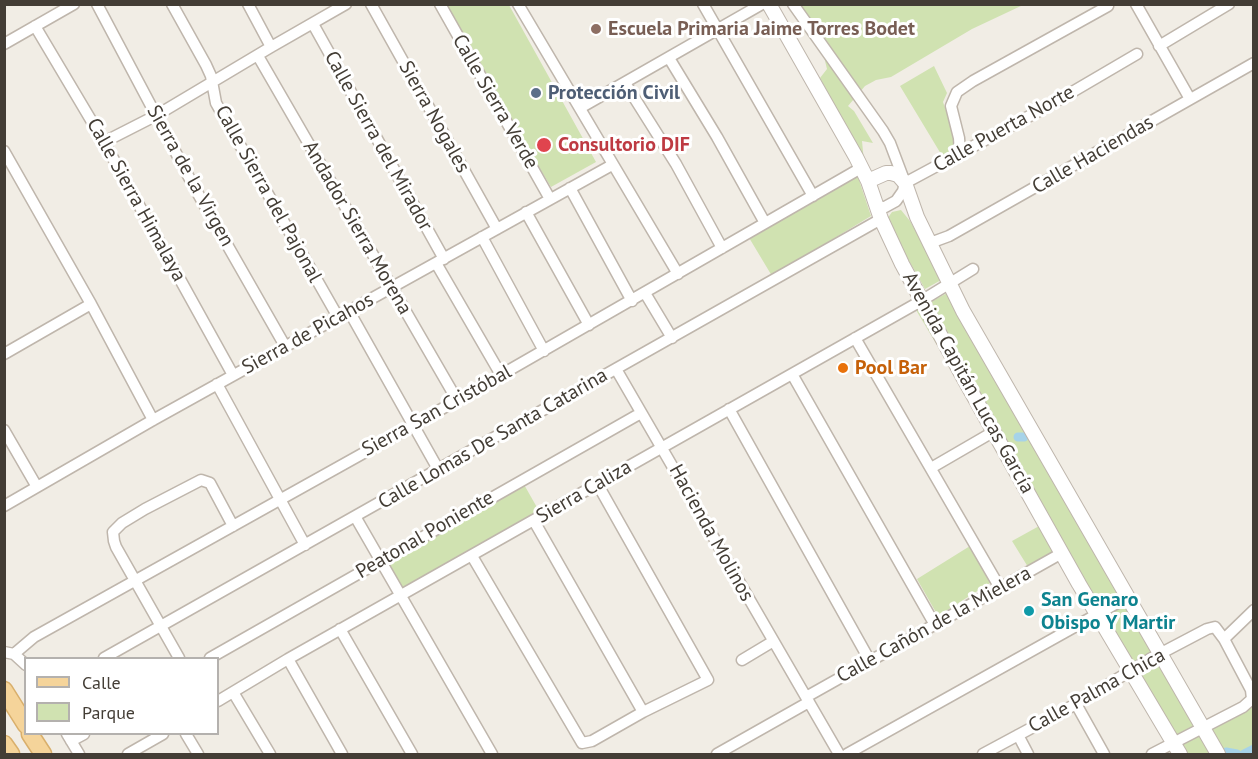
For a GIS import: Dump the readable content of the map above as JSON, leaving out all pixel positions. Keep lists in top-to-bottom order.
{
  "streets": {
    "street": [
      "Calle Sierra Verde",
      "Sierra Nogales",
      "Calle Puerta Norte",
      "Calle Sierra del Mirador",
      "Calle Haciendas",
      "Sierra de la Virgen",
      "Calle Sierra del Pajonal",
      "Calle Sierra Himalaya",
      "Andador Sierra Morena",
      "Sierra de Picahos",
      "Avenida Capitán Lucas García",
      "Sierra San Cristóbal",
      "Calle Lomas De Santa Catarina",
      "Sierra Caliza",
      "Hacienda Molinos",
      "Peatonal Poniente",
      "Calle Cañón de la Mielera",
      "Calle Palma Chica"
    ]
  },
  "crossings": [
    ["Calle Sierra Verde", "Sierra de Picahos"],
    ["Sierra Nogales", "Sierra de Picahos"],
    ["Calle Puerta Norte", "Avenida Capitán Lucas García"],
    ["Calle Puerta Norte", "Calle Lomas De Santa Catarina"],
    ["Calle Sierra del Mirador", "Sierra de Picahos"],
    ["Calle Sierra del Mirador", "Sierra San Cristóbal"],
    ["Calle Haciendas", "Avenida Capitán Lucas García"],
    ["Sierra de la Virgen", "Sierra de Picahos"],
    ["Calle Sierra del Pajonal", "Sierra de Picahos"],
    ["Calle Sierra Himalaya", "Sierra de Picahos"],
    ["Andador Sierra Morena", "Sierra de Picahos"],
    ["Andador Sierra Morena", "Sierra San Cristóbal"],
    ["Avenida Capitán Lucas García", "Sierra San Cristóbal"],
    ["Avenida Capitán Lucas García", "Calle Lomas De Santa Catarina"],
    ["Avenida Capitán Lucas García", "Sierra Caliza"],
    ["Avenida Capitán Lucas García", "Calle Cañón de la Mielera"],
    ["Avenida Capitán Lucas García", "Calle Palma Chica"],
    ["Calle Lomas De Santa Catarina", "Hacienda Molinos"],
    ["Sierra Caliza", "Hacienda Molinos"],
    ["Hacienda Molinos", "Peatonal Poniente"],
    ["Hacienda Molinos", "Calle Cañón de la Mielera"]
  ],
  "places": [
    "Escuela Primaria Jaime Torres Bodet",
    "Protección Civil",
    "Consultorio DIF",
    "Pool Bar",
    "San Genaro Obispo Y Martir"
  ],
  "legend": ["Calle", "Parque"]
}
